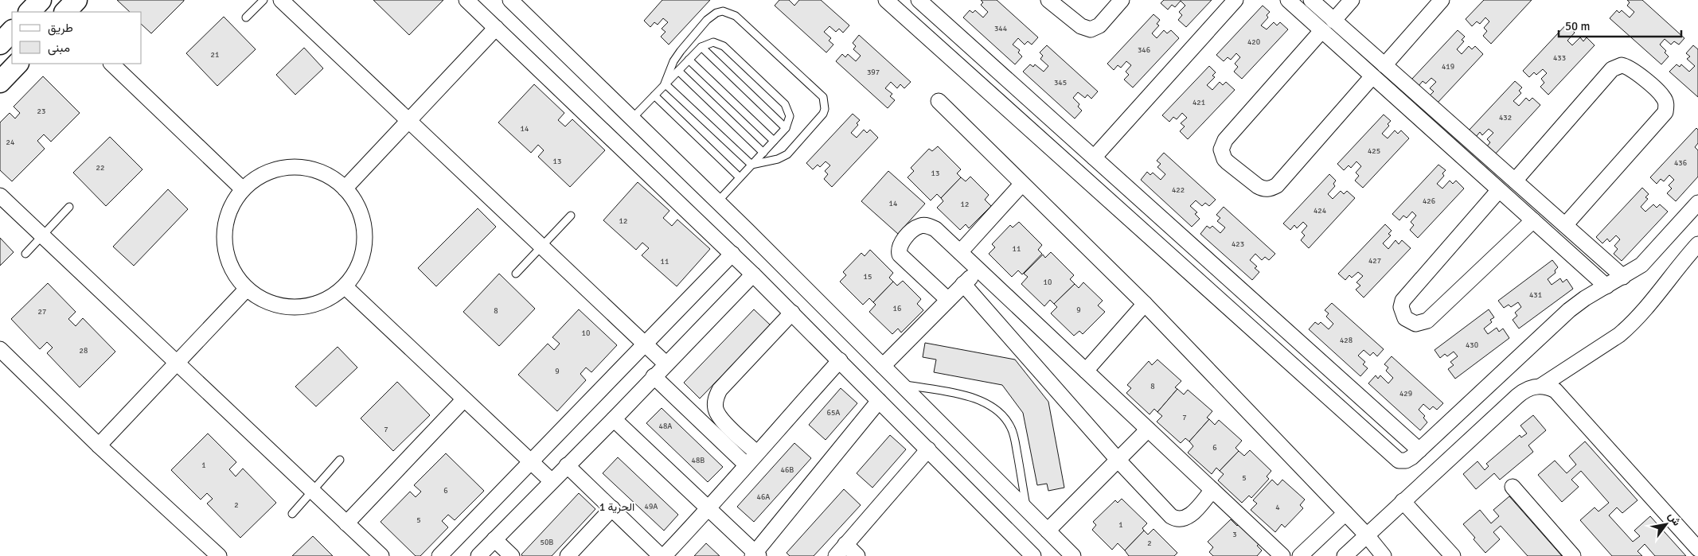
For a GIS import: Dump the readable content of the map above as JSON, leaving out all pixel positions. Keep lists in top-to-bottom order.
{
  "districts": ["الحرية 1"],
  "house_numbers": [
    "344",
    "420",
    "346",
    "21",
    "433",
    "419",
    "397",
    "345",
    "421",
    "23",
    "432",
    "14",
    "24",
    "425",
    "13",
    "436",
    "22",
    "13",
    "422",
    "426",
    "14",
    "12",
    "424",
    "12",
    "423",
    "11",
    "427",
    "11",
    "15",
    "10",
    "431",
    "16",
    "9",
    "8",
    "27",
    "10",
    "428",
    "430",
    "28",
    "9",
    "8",
    "429",
    "65A",
    "7",
    "48A",
    "7",
    "6",
    "48B",
    "1",
    "46B",
    "5",
    "6",
    "46A",
    "2",
    "49A",
    "4",
    "5",
    "1",
    "3",
    "50B",
    "2"
  ],
  "legend": ["طريق", "مبنى"],
  "scale_bar": "50 m",
  "north": "top right"
}
